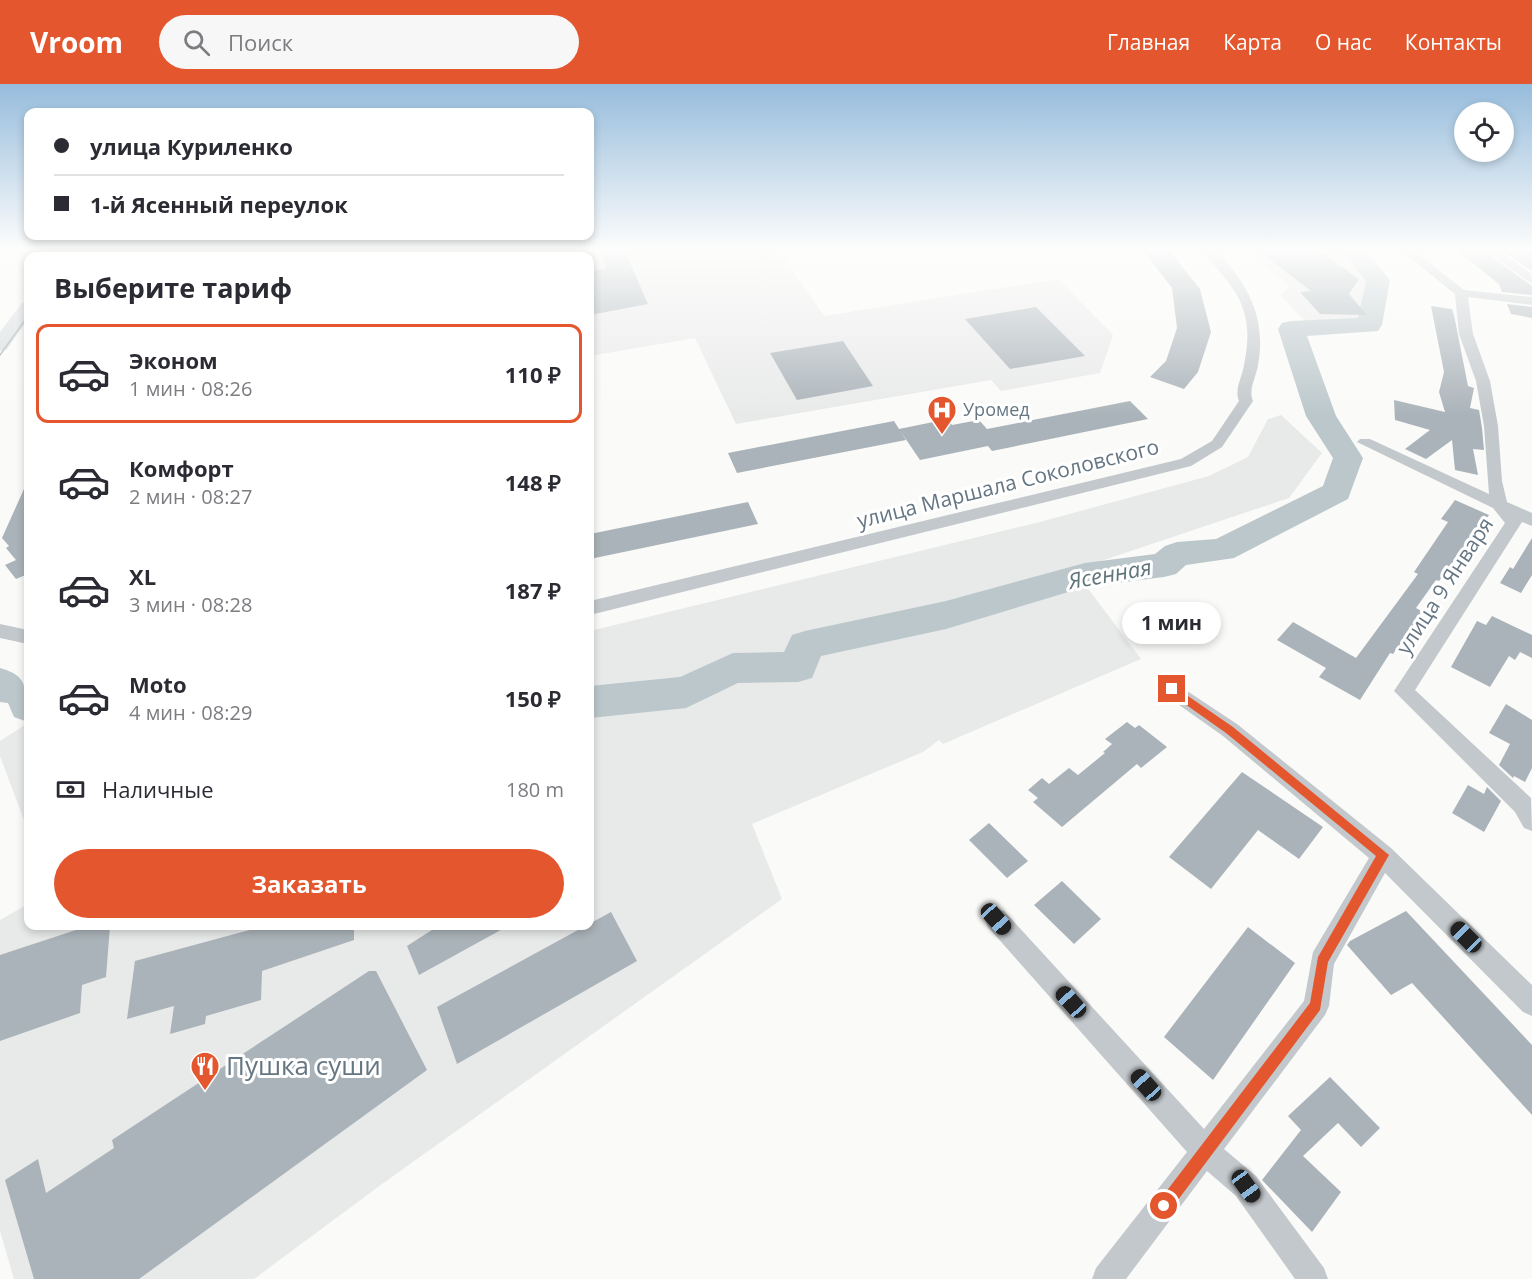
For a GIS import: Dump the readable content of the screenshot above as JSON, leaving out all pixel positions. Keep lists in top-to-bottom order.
{
  "streets": {
    "street": ["улица Маршала Соколовского", "улица 9 Января"]
  },
  "water": ["Ясенная"],
  "places": {
    "hospital": ["Уромед"],
    "restaurant": ["Пушка суши"]
  },
  "page": {
    "header": "Vroom",
    "search": "Поиск",
    "nav": [
      "Главная",
      "Карта",
      "О нас",
      "Контакты"
    ],
    "banner": ["улица Куриленко", "1-й Ясенный переулок"],
    "heading": "Выберите тариф",
    "list": [
      {
        "name": "Эконом",
        "note": "1 мин · 08:26",
        "value": "110 ₽"
      },
      {
        "name": "Комфорт",
        "note": "2 мин · 08:27",
        "value": "148 ₽"
      },
      {
        "name": "XL",
        "note": "3 мин · 08:28",
        "value": "187 ₽"
      },
      {
        "name": "Moto",
        "note": "4 мин · 08:29",
        "value": "150 ₽"
      }
    ],
    "bubble": "1 мин",
    "pay": ["Наличные", "180 m"],
    "buttons": "Заказать"
  }
}
